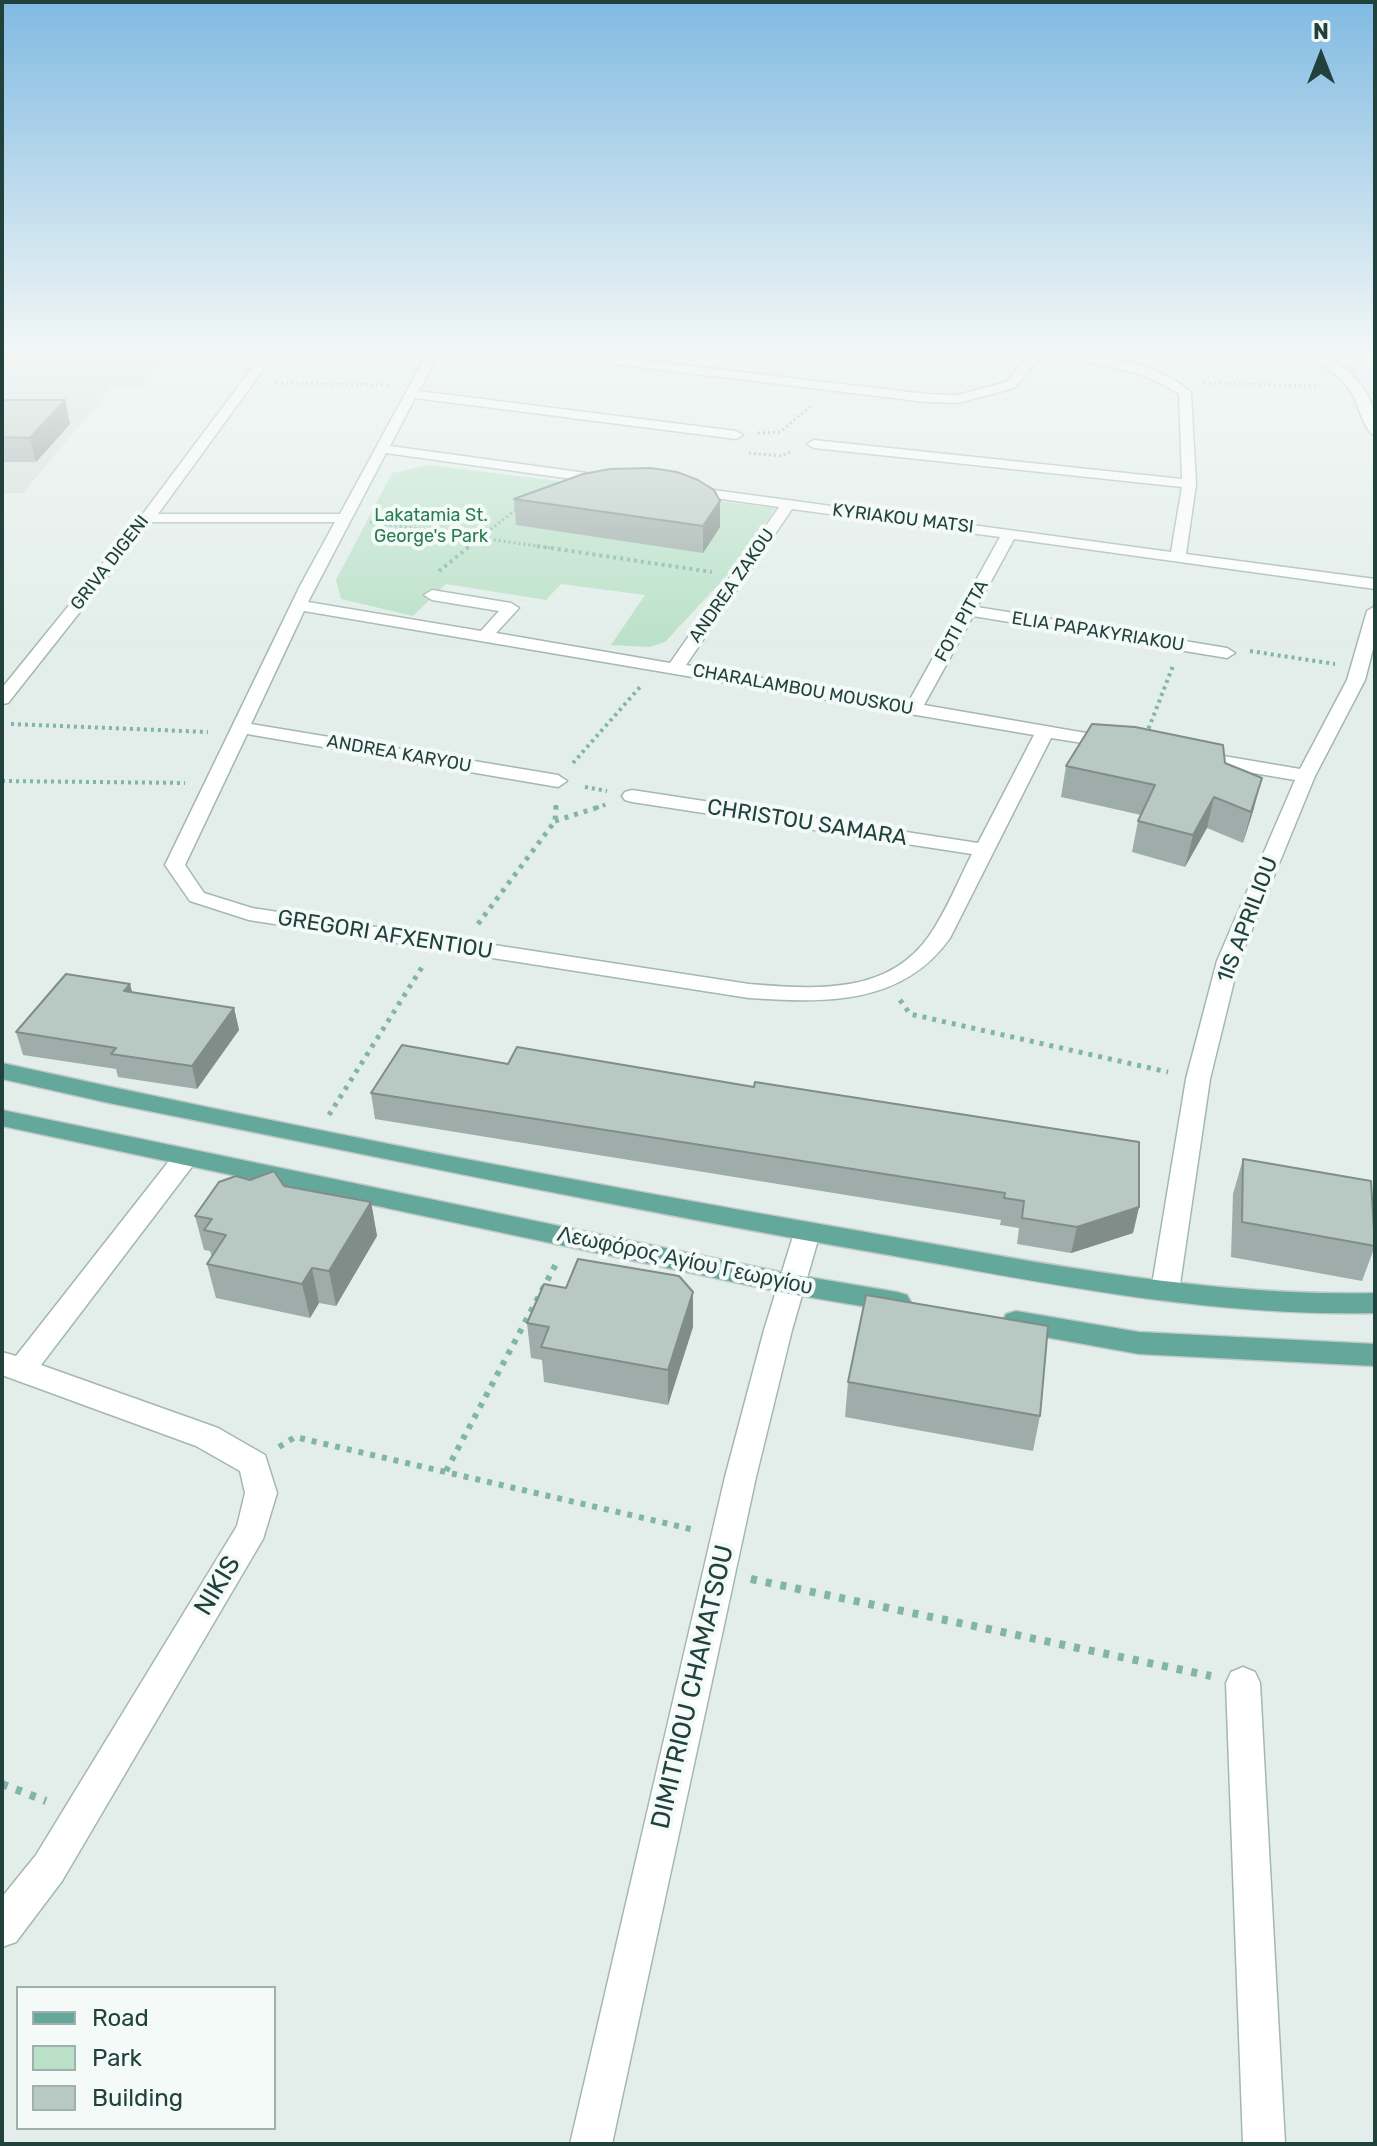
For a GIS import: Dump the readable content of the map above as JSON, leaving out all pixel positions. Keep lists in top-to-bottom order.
{
  "streets": {
    "main road": ["Λεωφόρος Αγίου Γεωργίου"],
    "street": [
      "KYRIAKOU MATSI",
      "GRIVA DIGENI",
      "ANDREA ZAKOU",
      "FOTI PITTA",
      "ELIA PAPAKYRIAKOU",
      "CHARALAMBOU MOUSKOU",
      "ANDREA KARYOU",
      "CHRISTOU SAMARA",
      "1IS APRILIOU",
      "GREGORI AFXENTIOU",
      "NIKIS",
      "DIMITRIOU CHAMATSOU"
    ]
  },
  "crossings": [
    ["KYRIAKOU MATSI", "ANDREA ZAKOU"],
    ["KYRIAKOU MATSI", "FOTI PITTA"],
    ["ANDREA ZAKOU", "CHARALAMBOU MOUSKOU"],
    ["FOTI PITTA", "ELIA PAPAKYRIAKOU"],
    ["FOTI PITTA", "CHARALAMBOU MOUSKOU"],
    ["CHARALAMBOU MOUSKOU", "GREGORI AFXENTIOU"],
    ["ANDREA KARYOU", "GREGORI AFXENTIOU"],
    ["CHRISTOU SAMARA", "GREGORI AFXENTIOU"],
    ["Λεωφόρος Αγίου Γεωργίου", "DIMITRIOU CHAMATSOU"]
  ],
  "parks": ["Lakatamia St. George's Park"],
  "legend": ["Road", "Park", "Building"],
  "north": "top"
}
